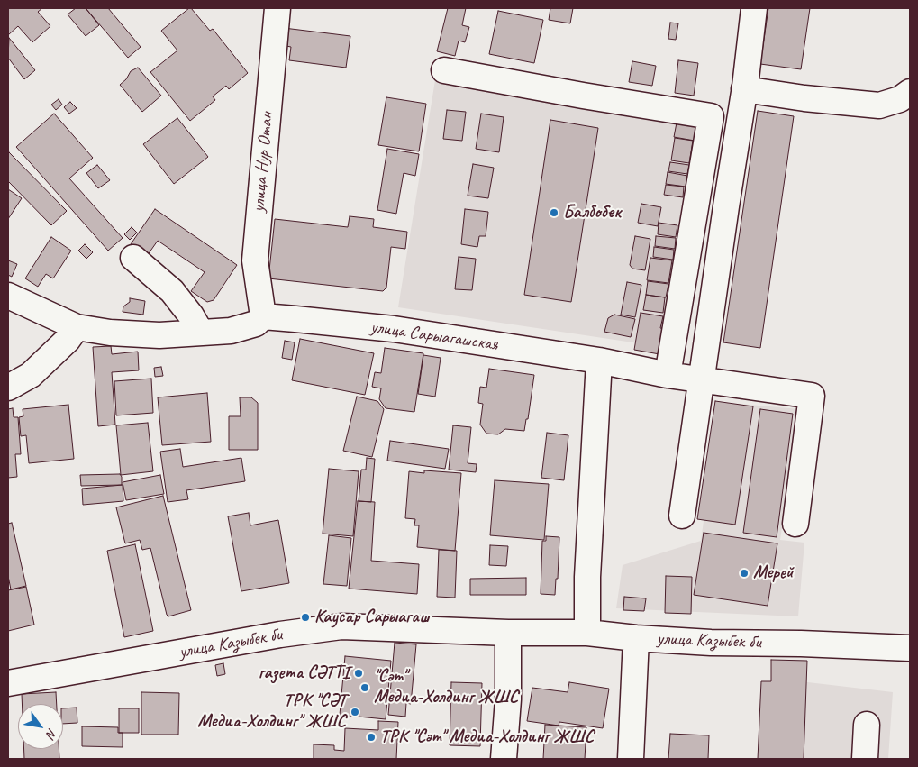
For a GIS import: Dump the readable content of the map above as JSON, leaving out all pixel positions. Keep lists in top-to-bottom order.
{
  "streets": {
    "street": ["улица Нур Отан", "улица Сарыагашская", "улица Казыбек би"]
  },
  "crossings": [
    ["улица Нур Отан", "улица Сарыагашская"]
  ],
  "places": [
    "Балбобек",
    "Мерей",
    "Каусар Сарыагаш",
    "газета СӘТТІ",
    "\"Сәт\" Медиа-Холдинг ЖШС",
    "ТРК \"СӘТ Медиа-Холдинг\" ЖШС",
    "ТРК \"Сәт\" Медиа-Холдинг ЖШС"
  ],
  "north": "bottom right"
}
